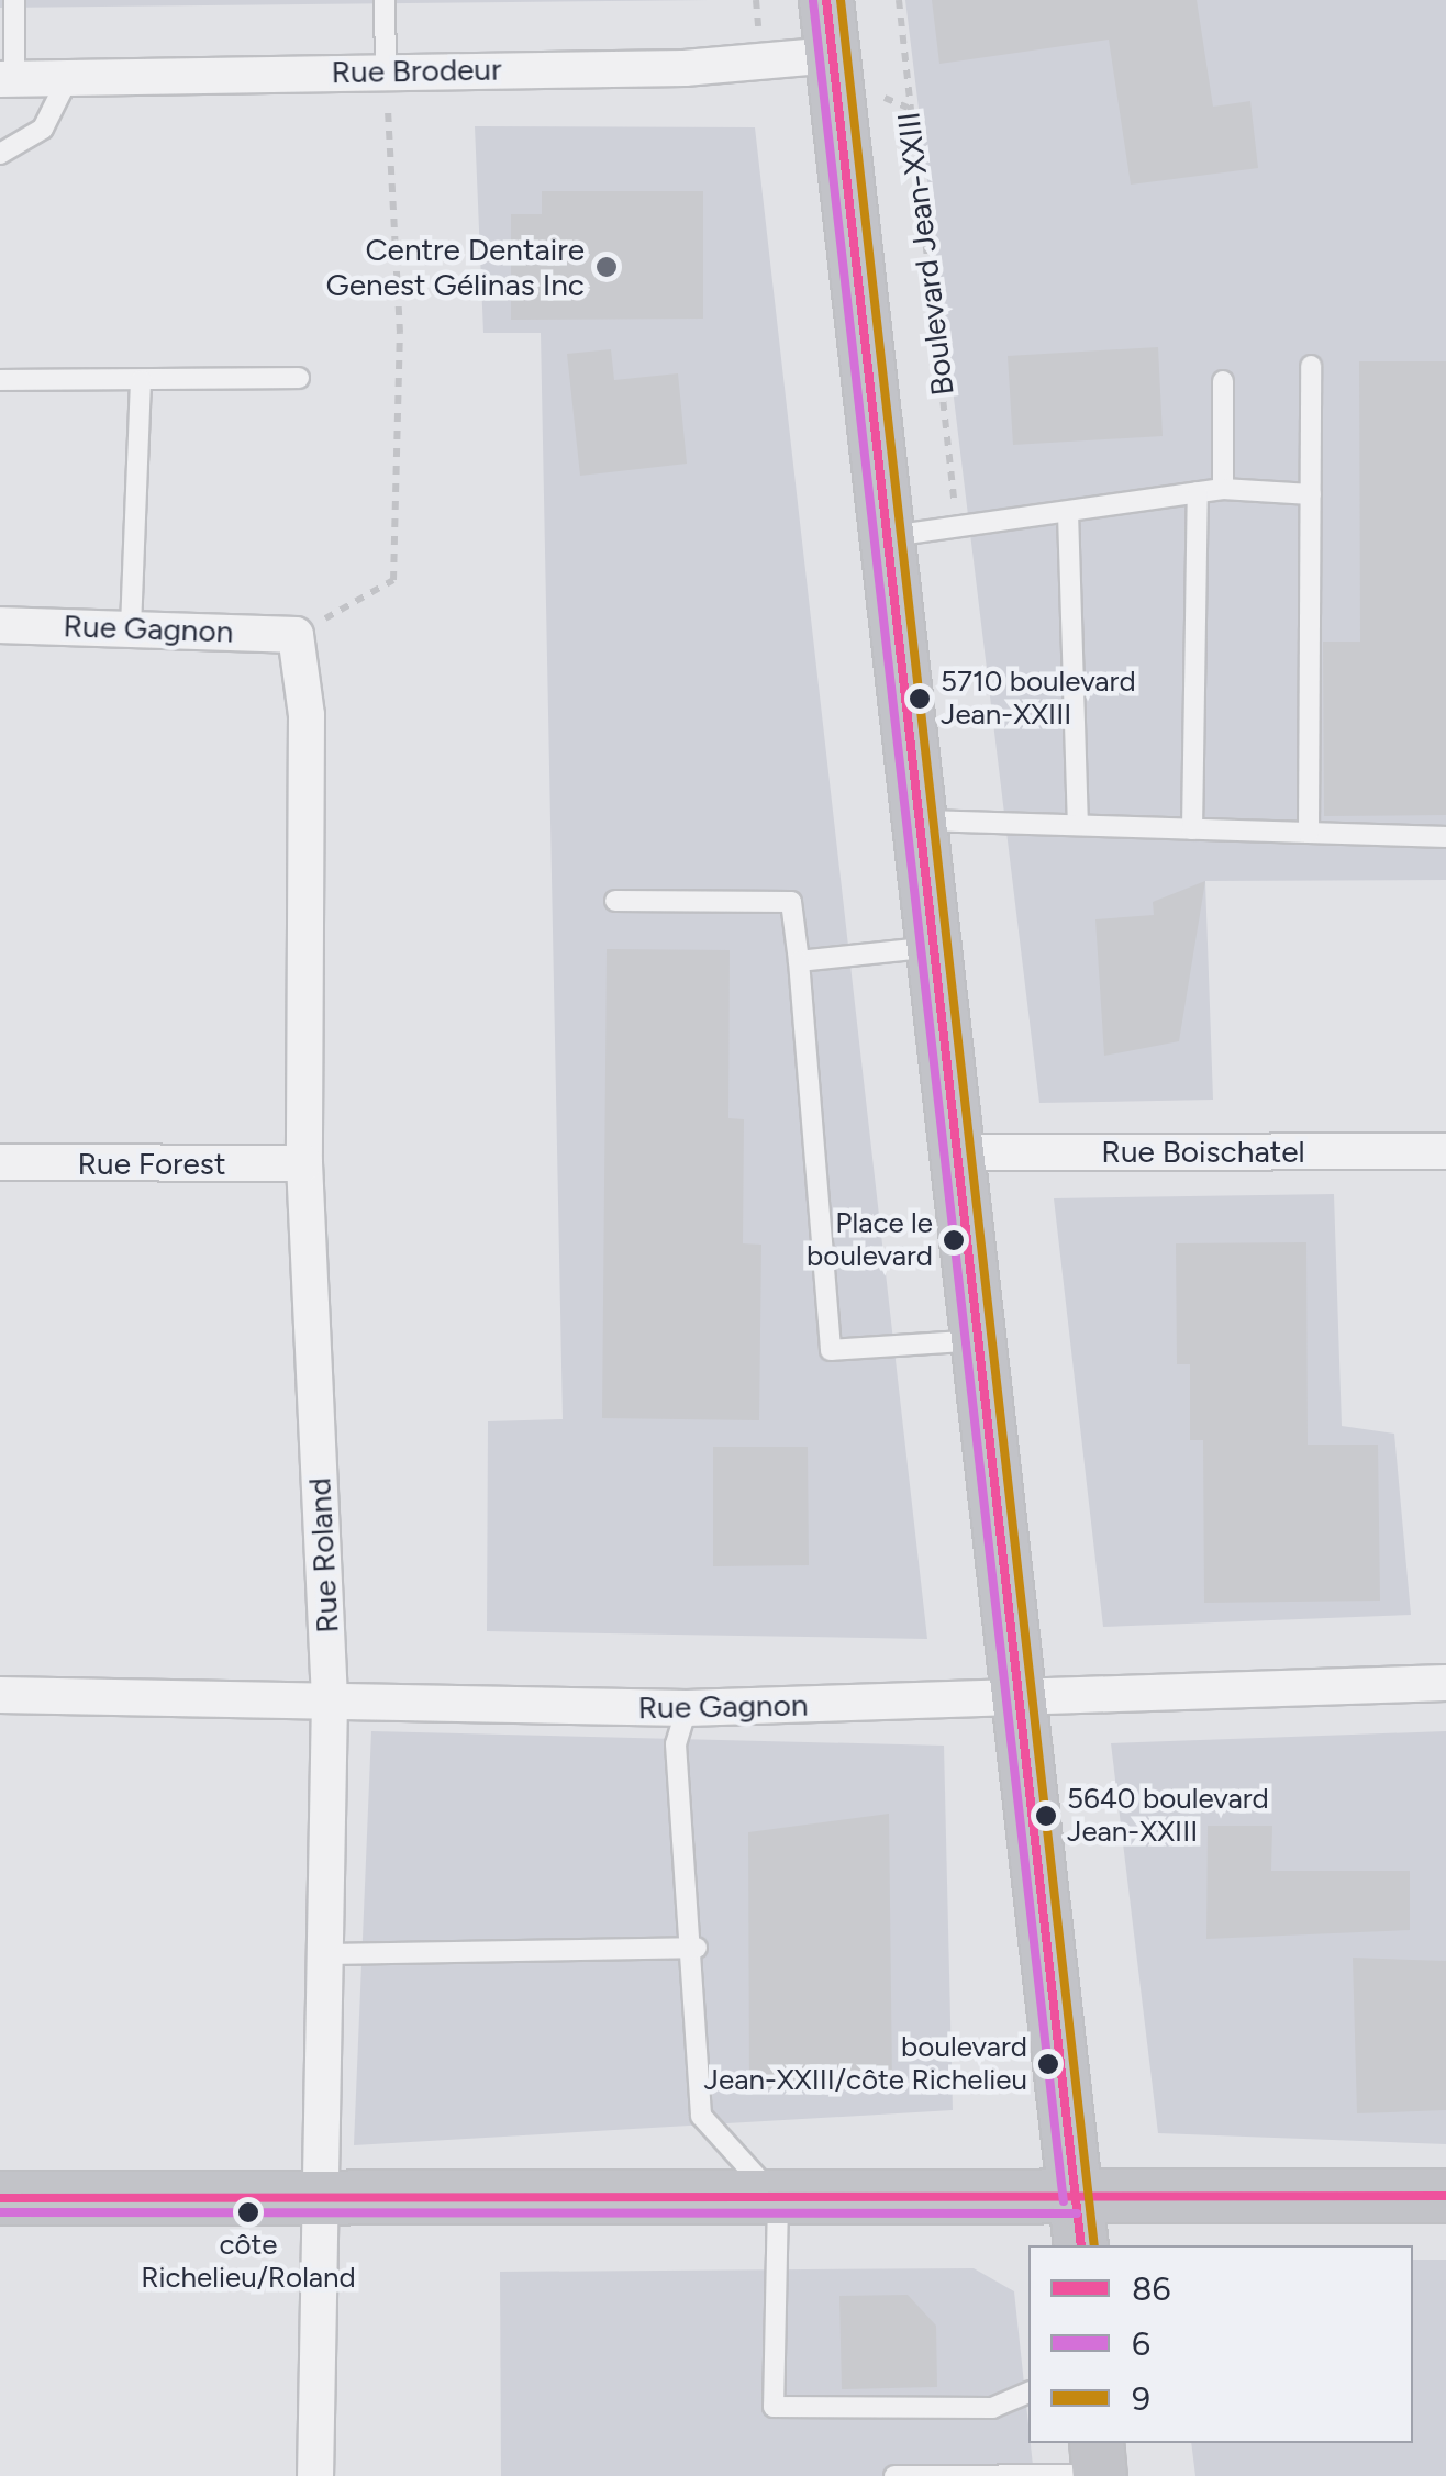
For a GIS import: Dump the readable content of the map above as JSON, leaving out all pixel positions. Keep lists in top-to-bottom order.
{
  "streets": {
    "street": [
      "Rue Brodeur",
      "Rue Gagnon",
      "Rue Boischatel",
      "Rue Forest",
      "Rue Roland"
    ],
    "path": ["Boulevard Jean-XXIII"]
  },
  "crossings": [
    ["Rue Gagnon", "Rue Roland"],
    ["Rue Forest", "Rue Roland"]
  ],
  "places": [
    "Centre Dentaire Genest Gélinas Inc",
    "5710 boulevard Jean-XXIII",
    "Place le boulevard",
    "5640 boulevard Jean-XXIII",
    "boulevard Jean-XXIII/côte Richelieu",
    "côte Richelieu/Roland"
  ],
  "lines": ["transit line 86", "transit line 9", "transit line 6"],
  "legend": ["86", "6", "9"]
}
